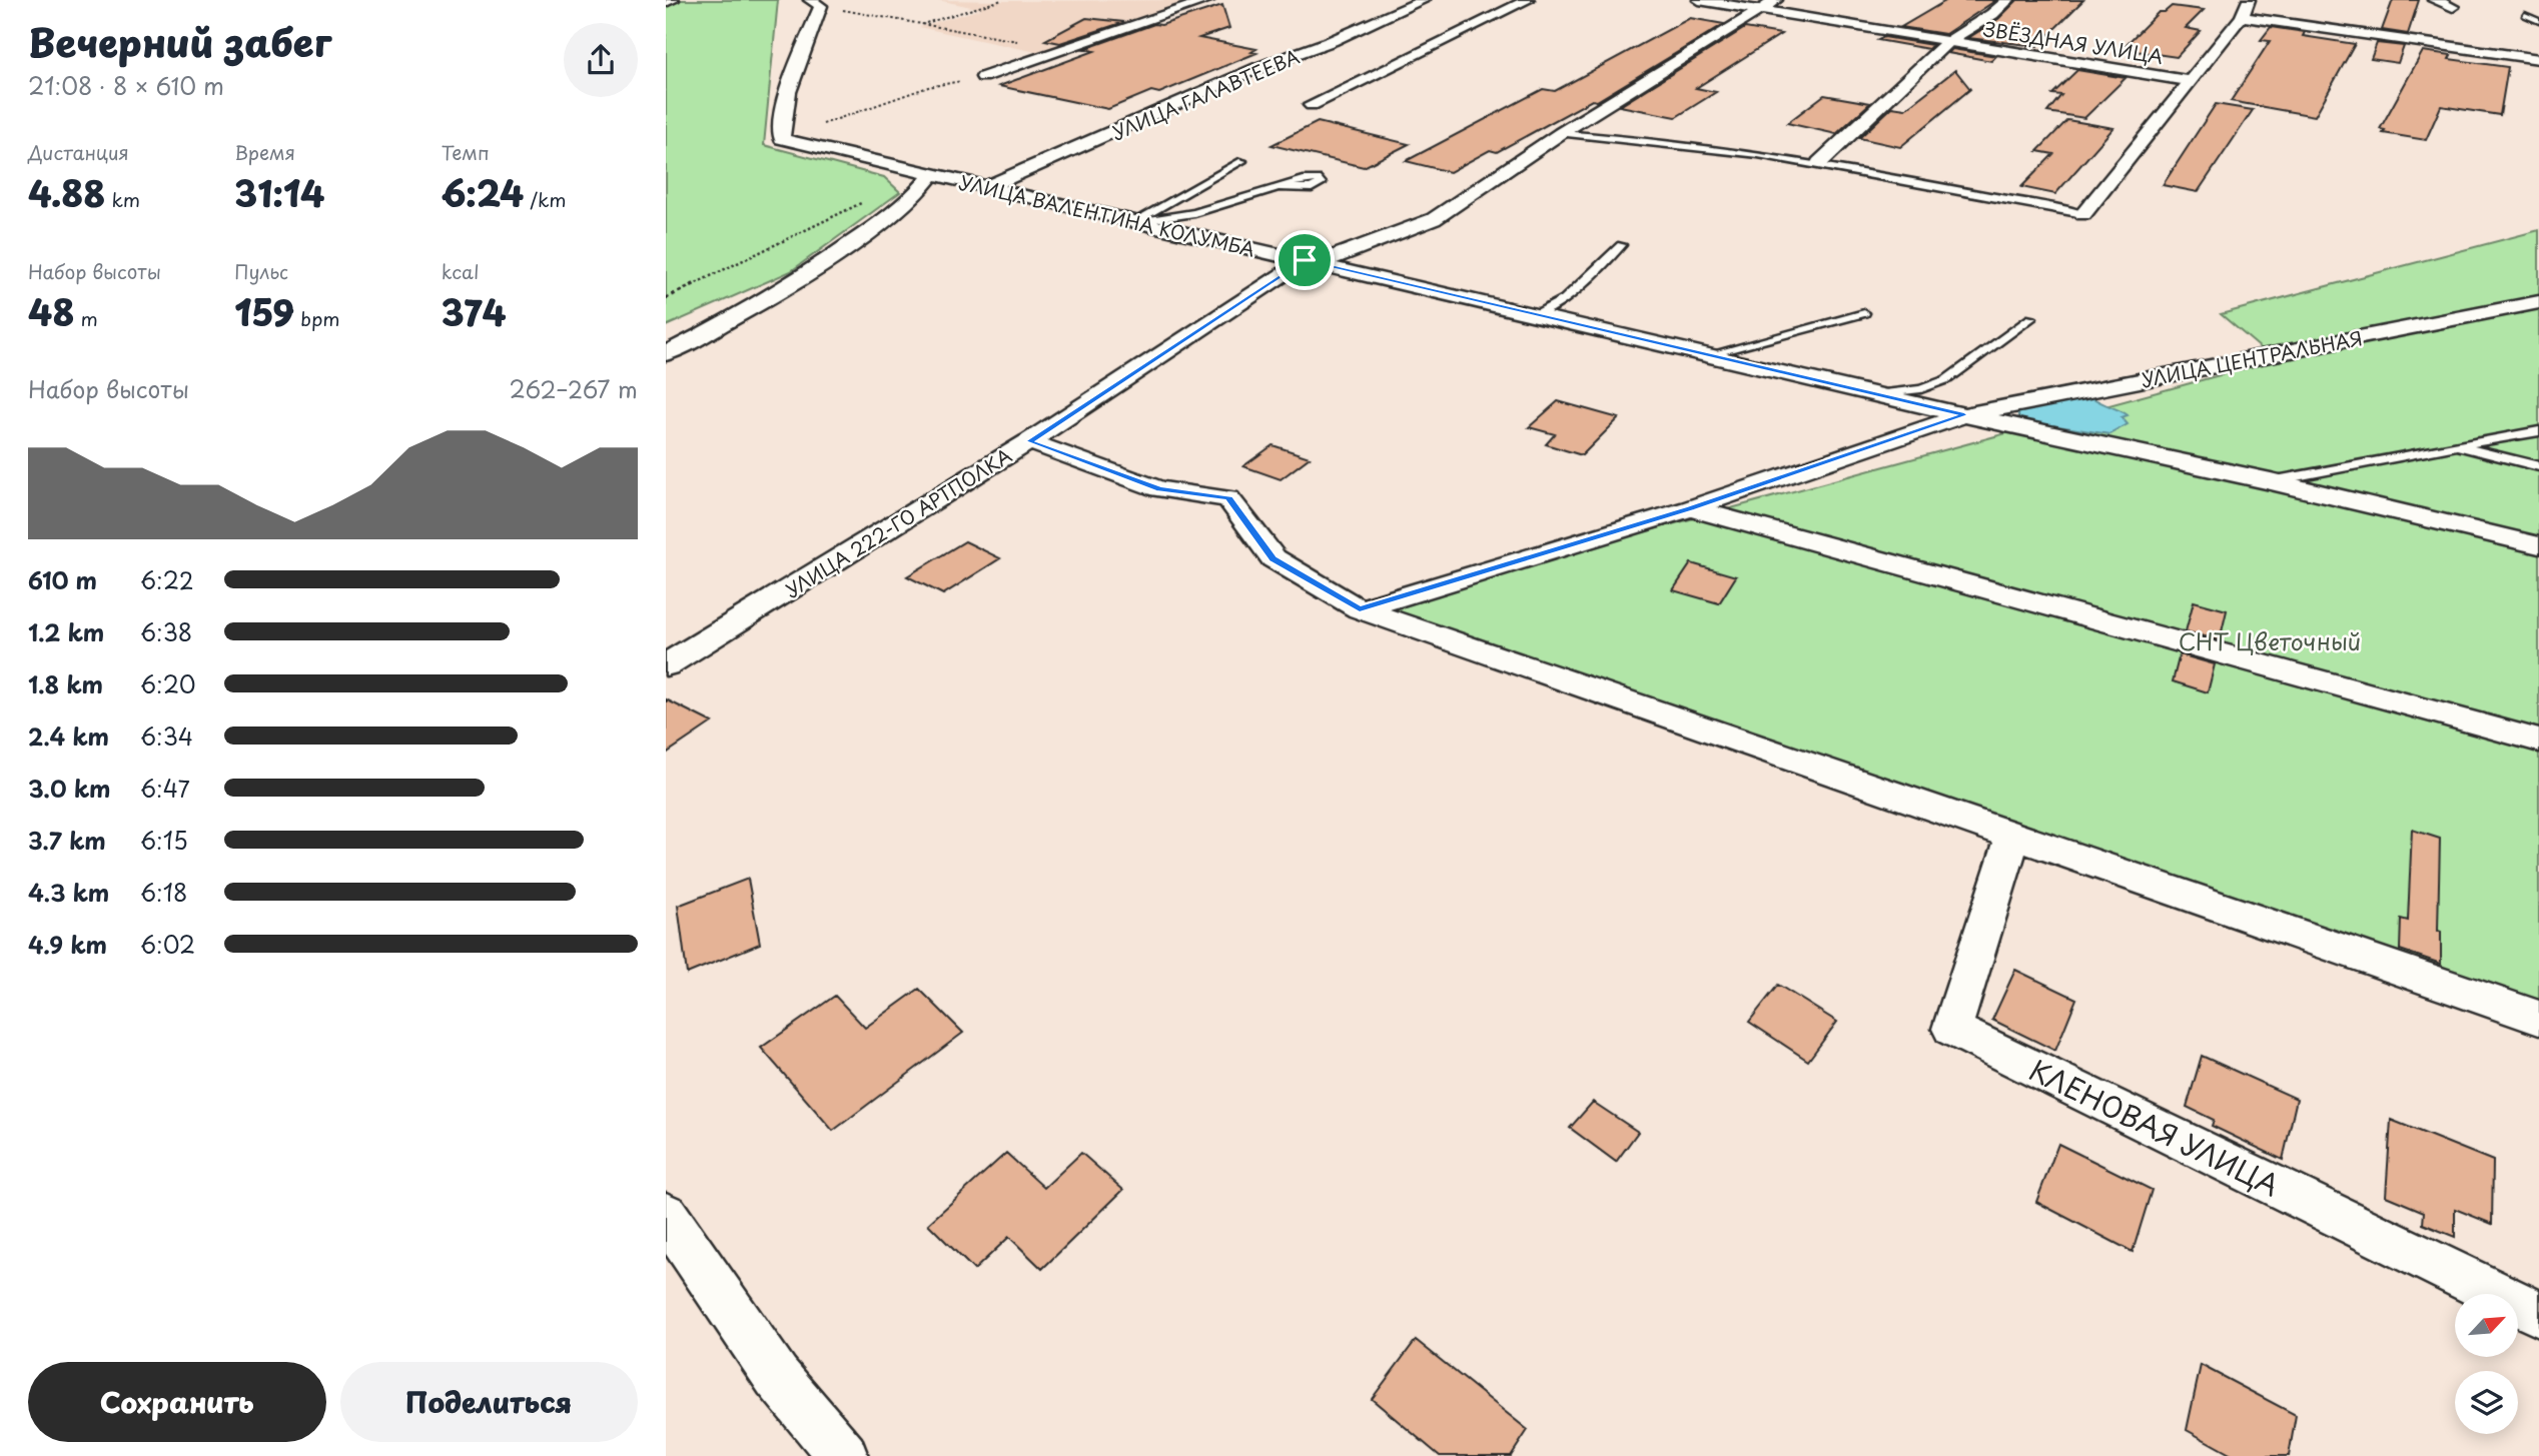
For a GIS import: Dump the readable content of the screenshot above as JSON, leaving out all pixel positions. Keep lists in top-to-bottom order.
{
  "streets": {
    "street": [
      "ЗВЁЗДНАЯ УЛИЦА",
      "УЛИЦА ГАЛАВТЕЕВА",
      "УЛИЦА ВАЛЕНТИНА КОЛУМБА",
      "УЛИЦА ЦЕНТРАЛЬНАЯ",
      "УЛИЦА 222-ГО АРТПОЛКА",
      "КЛЕНОВАЯ УЛИЦА"
    ]
  },
  "crossings": [
    ["ЗВЁЗДНАЯ УЛИЦА", "УЛИЦА 222-ГО АРТПОЛКА"],
    ["УЛИЦА ГАЛАВТЕЕВА", "УЛИЦА ВАЛЕНТИНА КОЛУМБА"],
    ["УЛИЦА ВАЛЕНТИНА КОЛУМБА", "УЛИЦА ЦЕНТРАЛЬНАЯ"],
    ["УЛИЦА ВАЛЕНТИНА КОЛУМБА", "УЛИЦА 222-ГО АРТПОЛКА"]
  ],
  "parks": ["СНТ Цветочный"],
  "north": "top right",
  "page": {
    "heading": ["Вечерний забег", "21:08 · 8 × 610 m"],
    "stats": [
      ["Дистанция", "4.88 km"],
      ["Время", "31:14"],
      ["Темп", "6:24 /km"],
      ["Набор высоты", "48 m"],
      ["Пульс", "159 bpm"],
      ["kcal", "374"]
    ],
    "chart": ["Набор высоты", "262–267 m"],
    "list": [
      {
        "name": "610 m",
        "note": "6:22"
      },
      {
        "name": "1.2 km",
        "note": "6:38"
      },
      {
        "name": "1.8 km",
        "note": "6:20"
      },
      {
        "name": "2.4 km",
        "note": "6:34"
      },
      {
        "name": "3.0 km",
        "note": "6:47"
      },
      {
        "name": "3.7 km",
        "note": "6:15"
      },
      {
        "name": "4.3 km",
        "note": "6:18"
      },
      {
        "name": "4.9 km",
        "note": "6:02"
      }
    ],
    "buttons": ["Сохранить", "Поделиться"]
  }
}
